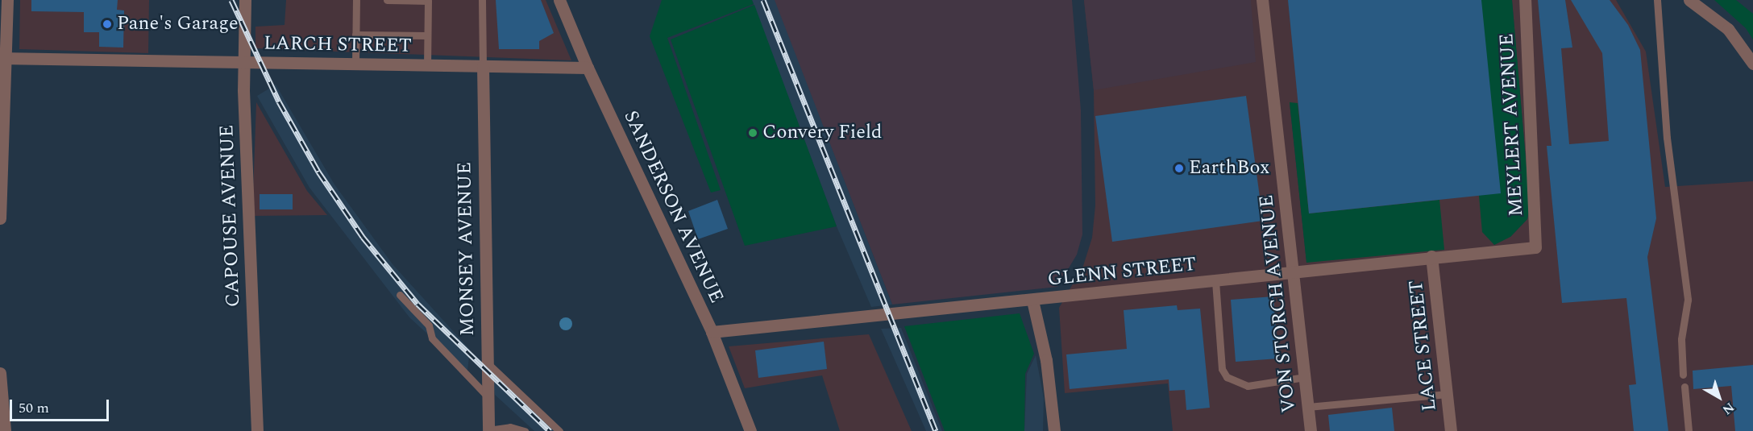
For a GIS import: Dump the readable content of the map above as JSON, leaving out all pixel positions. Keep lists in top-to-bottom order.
{
  "streets": {
    "street": [
      "LARCH STREET",
      "MEYLERT AVENUE",
      "SANDERSON AVENUE",
      "CAPOUSE AVENUE",
      "MONSEY AVENUE",
      "GLENN STREET",
      "VON STORCH AVENUE",
      "LACE STREET"
    ]
  },
  "crossings": [
    ["LARCH STREET", "SANDERSON AVENUE"],
    ["LARCH STREET", "CAPOUSE AVENUE"],
    ["LARCH STREET", "MONSEY AVENUE"],
    ["MEYLERT AVENUE", "GLENN STREET"],
    ["SANDERSON AVENUE", "GLENN STREET"],
    ["GLENN STREET", "VON STORCH AVENUE"],
    ["GLENN STREET", "LACE STREET"]
  ],
  "places": ["Pane's Garage", "Convery Field", "EarthBox"],
  "scale_bar": "50 m",
  "north": "bottom right"
}
